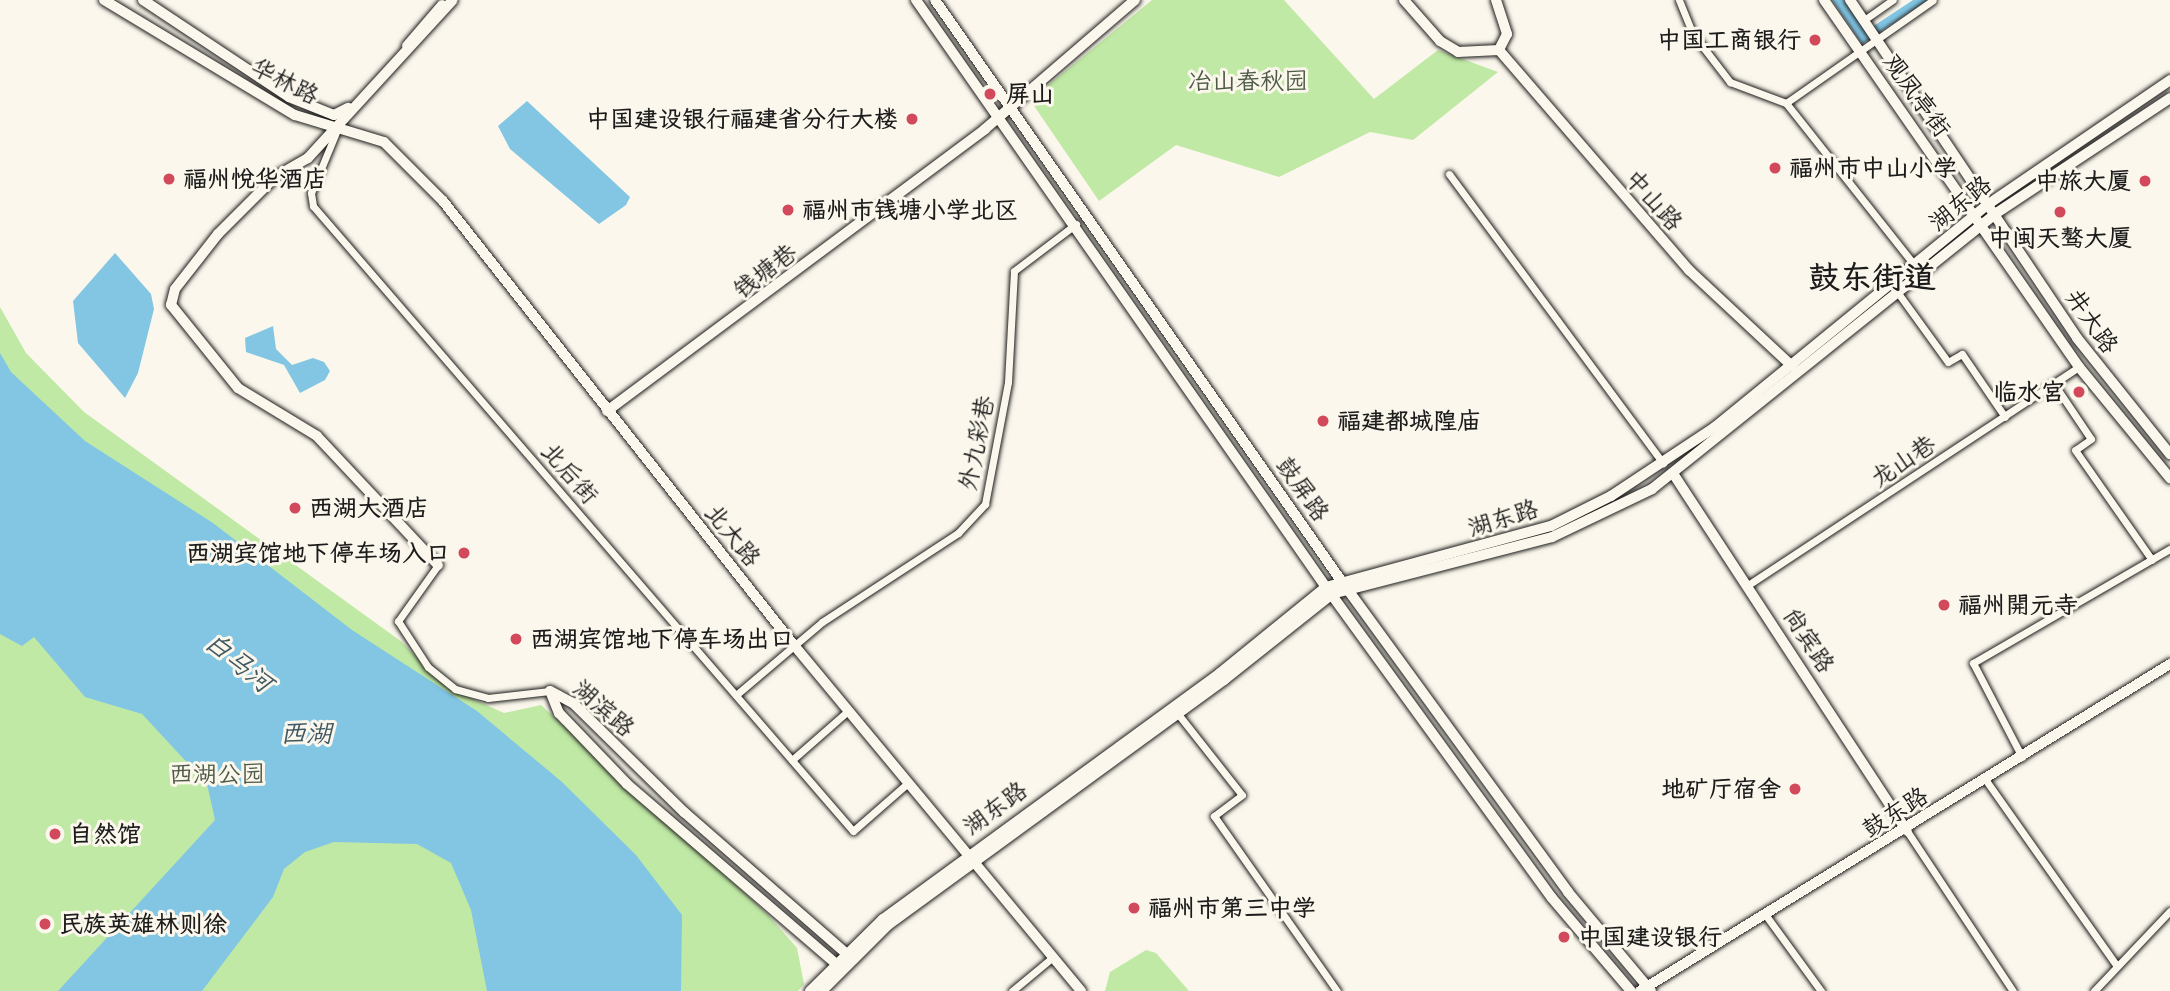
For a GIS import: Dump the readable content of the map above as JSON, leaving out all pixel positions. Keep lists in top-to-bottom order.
{
  "streets": {
    "main road": [
      "华林路",
      "观凤亭街",
      "中山路",
      "湖东路",
      "钱塘巷",
      "井大路",
      "鼓屏路",
      "北大路",
      "尚宾路",
      "湖滨路",
      "鼓东路"
    ],
    "street": ["外九彩巷", "龙山巷", "北后街"]
  },
  "crossings": [
    ["华林路", "北后街"],
    ["华林路", "北大路"],
    ["观凤亭街", "湖东路"],
    ["观凤亭街", "龙山巷"],
    ["中山路", "湖东路"],
    ["湖东路", "井大路"],
    ["湖东路", "鼓屏路"],
    ["湖东路", "北大路"],
    ["湖东路", "尚宾路"],
    ["湖东路", "湖滨路"],
    ["钱塘巷", "鼓屏路"],
    ["钱塘巷", "北大路"],
    ["外九彩巷", "北后街"],
    ["外九彩巷", "鼓屏路"],
    ["外九彩巷", "北大路"],
    ["龙山巷", "尚宾路"],
    ["北后街", "北大路"],
    ["鼓屏路", "鼓东路"],
    ["尚宾路", "鼓东路"]
  ],
  "districts": ["鼓东街道"],
  "water": ["白马河", "西湖"],
  "parks": ["冶山春秋园", "西湖公园"],
  "places": [
    "中国工商银行",
    "屏山",
    "中国建设银行福建省分行大楼",
    "福州市中山小学",
    "福州悦华酒店",
    "中旅大厦",
    "福州市钱塘小学北区",
    "中闽天骜大厦",
    "临水宫",
    "福建都城隍庙",
    "西湖大酒店",
    "西湖宾馆地下停车场入口",
    "福州開元寺",
    "西湖宾馆地下停车场出口",
    "地矿厅宿舍",
    "自然馆",
    "福州市第三中学",
    "民族英雄林则徐",
    "中国建设银行"
  ]
}
